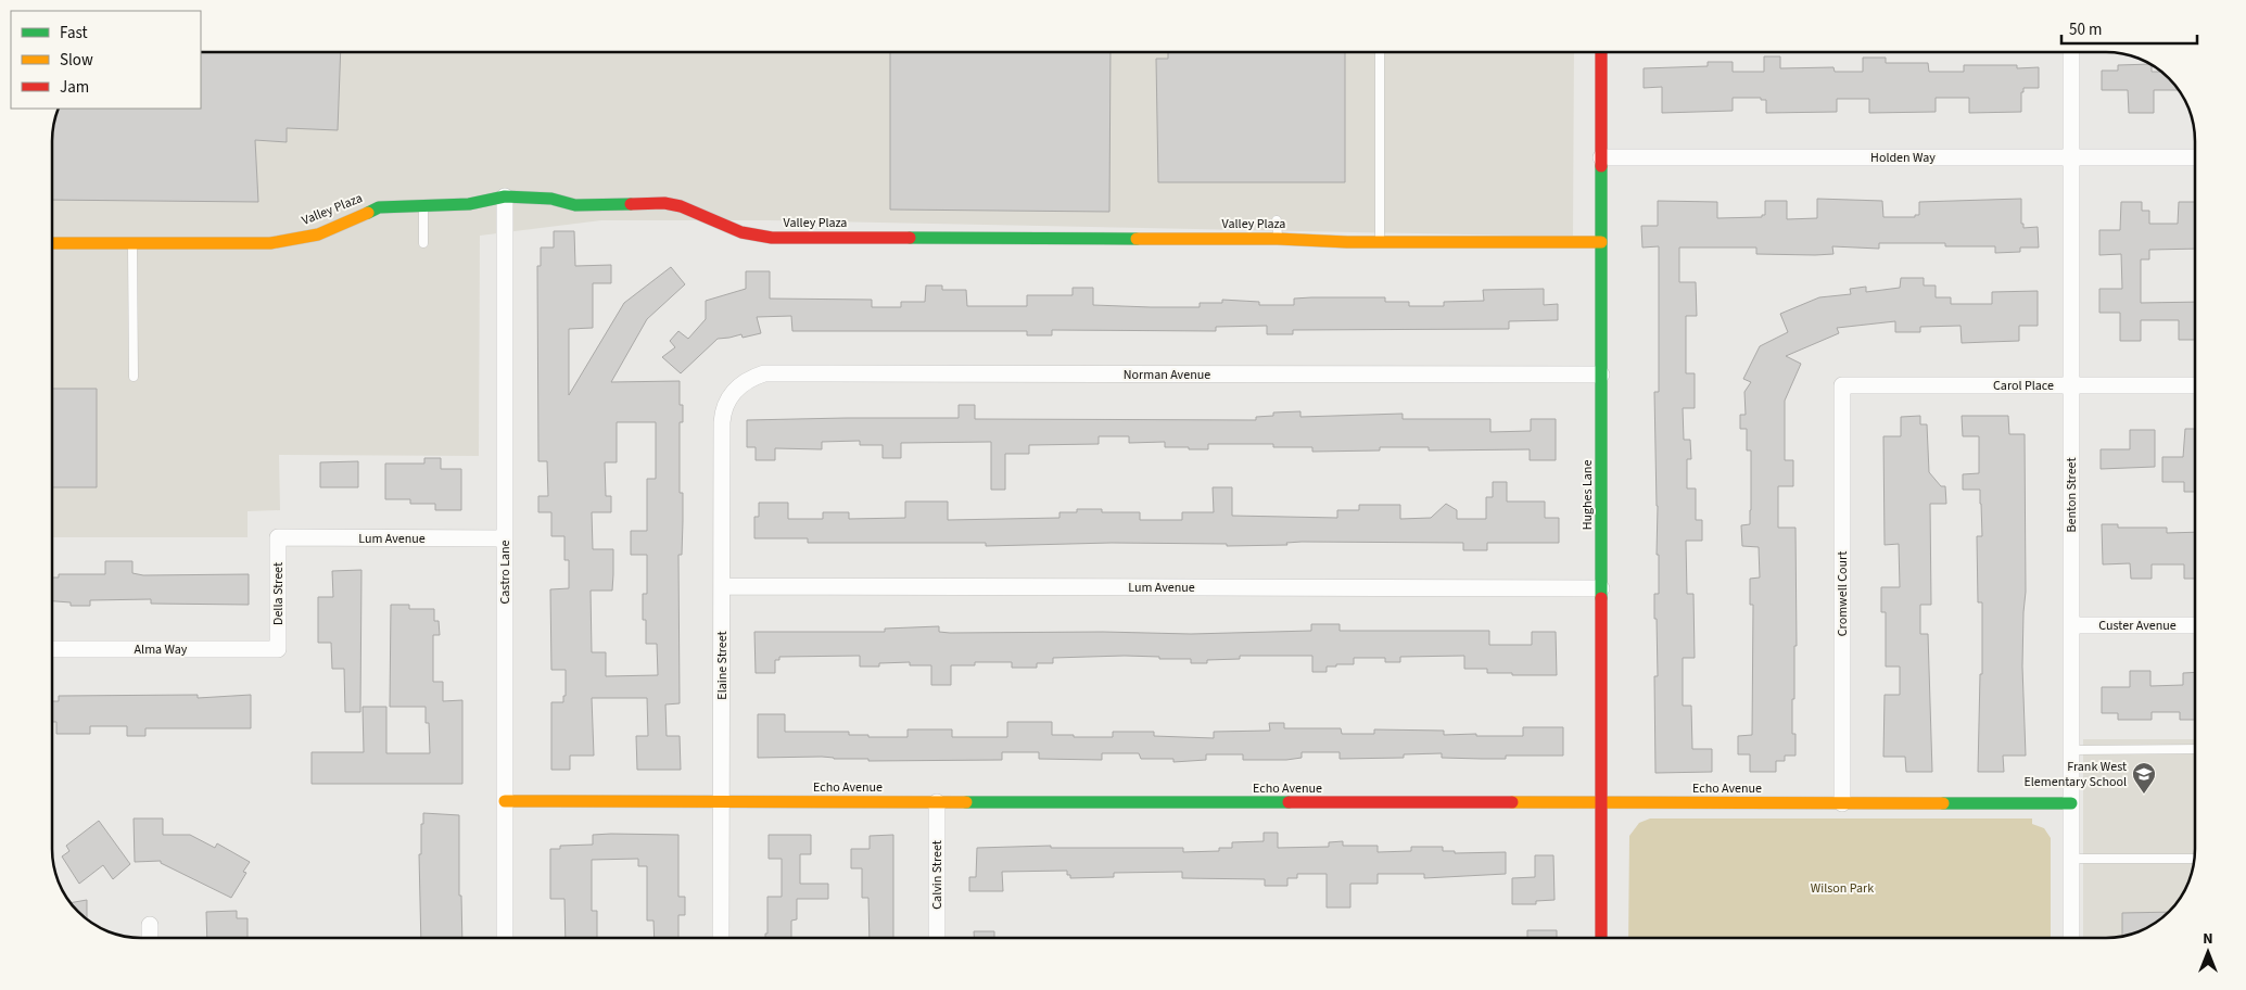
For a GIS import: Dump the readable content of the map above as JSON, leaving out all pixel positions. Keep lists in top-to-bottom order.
{
  "streets": {
    "street": [
      "Holden Way",
      "Valley Plaza",
      "Norman Avenue",
      "Carol Place",
      "Hughes Lane",
      "Benton Street",
      "Lum Avenue",
      "Castro Lane",
      "Della Street",
      "Cromwell Court",
      "Custer Avenue",
      "Alma Way",
      "Elaine Street",
      "Echo Avenue",
      "Calvin Street"
    ]
  },
  "crossings": [
    ["Holden Way", "Hughes Lane"],
    ["Holden Way", "Benton Street"],
    ["Valley Plaza", "Hughes Lane"],
    ["Valley Plaza", "Castro Lane"],
    ["Norman Avenue", "Hughes Lane"],
    ["Norman Avenue", "Elaine Street"],
    ["Carol Place", "Benton Street"],
    ["Carol Place", "Cromwell Court"],
    ["Hughes Lane", "Lum Avenue"],
    ["Hughes Lane", "Echo Avenue"],
    ["Benton Street", "Custer Avenue"],
    ["Benton Street", "Echo Avenue"],
    ["Lum Avenue", "Castro Lane"],
    ["Lum Avenue", "Della Street"],
    ["Lum Avenue", "Elaine Street"],
    ["Castro Lane", "Echo Avenue"],
    ["Della Street", "Alma Way"],
    ["Cromwell Court", "Echo Avenue"],
    ["Elaine Street", "Echo Avenue"],
    ["Echo Avenue", "Calvin Street"]
  ],
  "parks": ["Wilson Park"],
  "places": {
    "school or university": ["Frank West Elementary School"]
  },
  "legend": ["Fast", "Slow", "Jam"],
  "scale_bar": "50 m",
  "north": "top"
}
